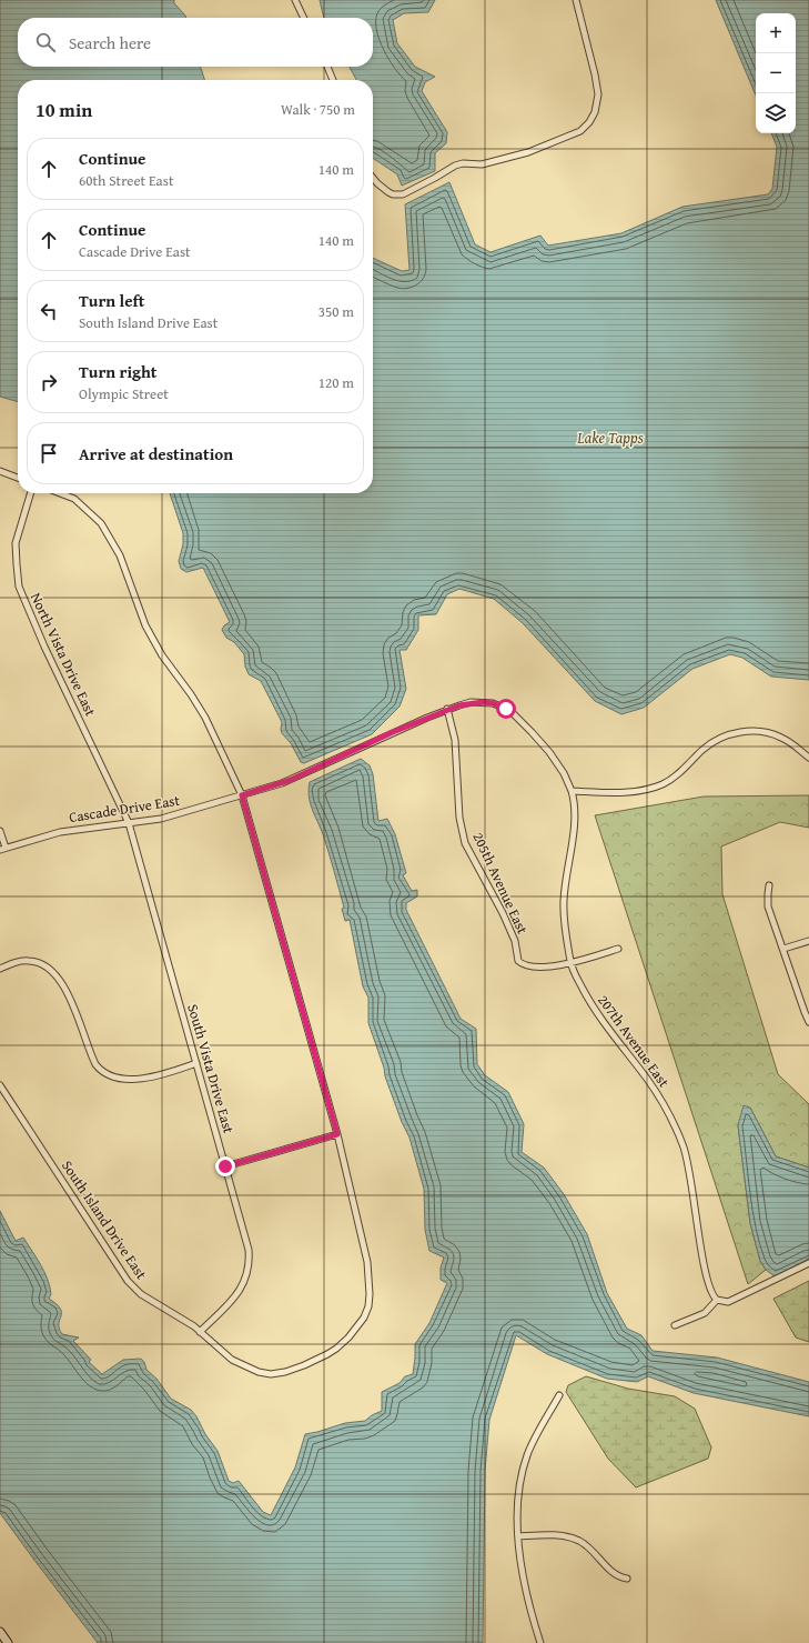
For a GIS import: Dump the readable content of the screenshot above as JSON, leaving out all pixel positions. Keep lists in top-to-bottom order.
{
  "streets": {
    "street": [
      "North Vista Drive East",
      "Cascade Drive East",
      "205th Avenue East",
      "207th Avenue East",
      "South Vista Drive East",
      "South Island Drive East"
    ]
  },
  "crossings": [
    ["North Vista Drive East", "Cascade Drive East"],
    ["North Vista Drive East", "South Vista Drive East"],
    ["Cascade Drive East", "205th Avenue East"],
    ["Cascade Drive East", "207th Avenue East"],
    ["Cascade Drive East", "South Vista Drive East"],
    ["Cascade Drive East", "South Island Drive East"],
    ["205th Avenue East", "207th Avenue East"],
    ["South Vista Drive East", "South Island Drive East"]
  ],
  "water": ["Lake Tapps"],
  "page": {
    "map_buttons": ["+", "−"],
    "search": "Search here",
    "heading": ["10 min", "Walk · 750 m"],
    "list": [
      ["Continue", "60th Street East", "140 m"],
      ["Continue", "Cascade Drive East", "140 m"],
      ["Turn left", "South Island Drive East", "350 m"],
      ["Turn right", "Olympic Street", "120 m"],
      "Arrive at destination"
    ]
  }
}
